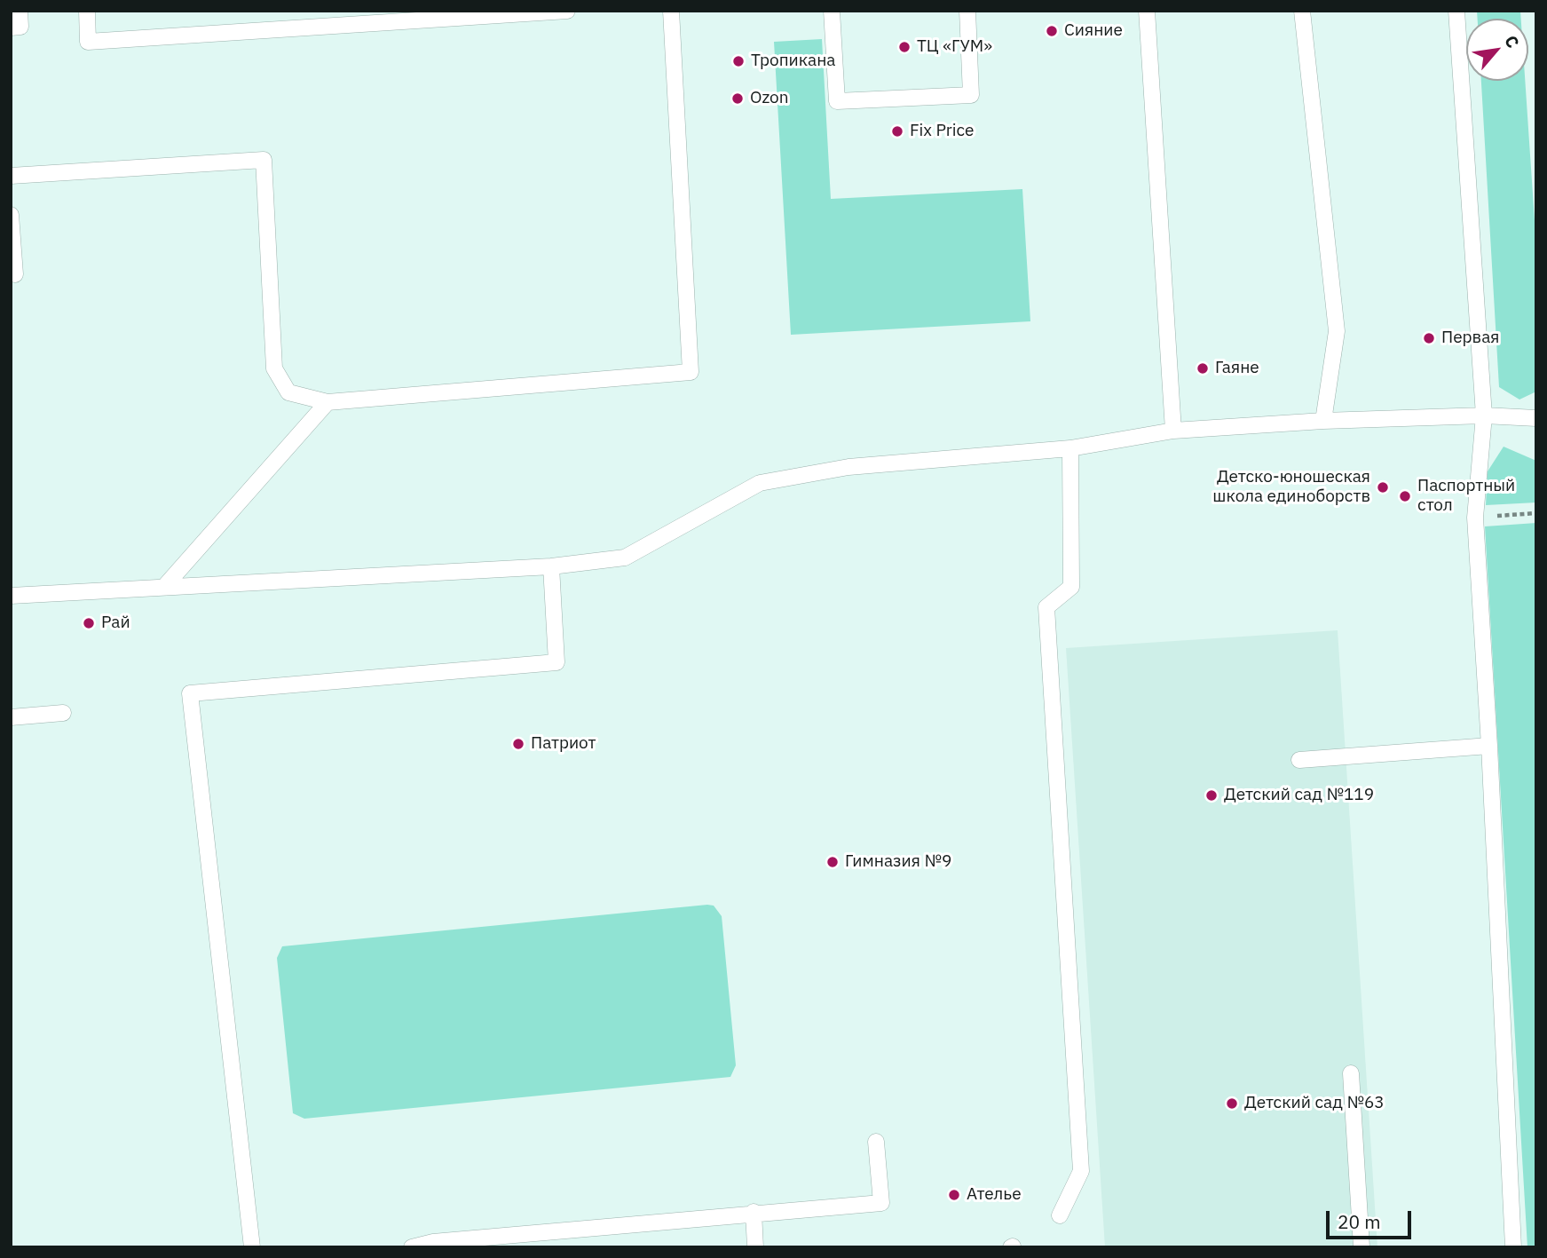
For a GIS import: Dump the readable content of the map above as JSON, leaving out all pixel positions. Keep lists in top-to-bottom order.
{
  "places": [
    "Сияние",
    "ТЦ «ГУМ»",
    "Тропикана",
    "Ozon",
    "Fix Price",
    "Первая",
    "Гаяне",
    "Детско-юношеская школа единоборств",
    "Паспортный стол",
    "Рай",
    "Патриот",
    "Детский сад №119",
    "Гимназия №9",
    "Детский сад №63",
    "Ателье"
  ],
  "scale_bar": "20 m",
  "north": "top right"
}
